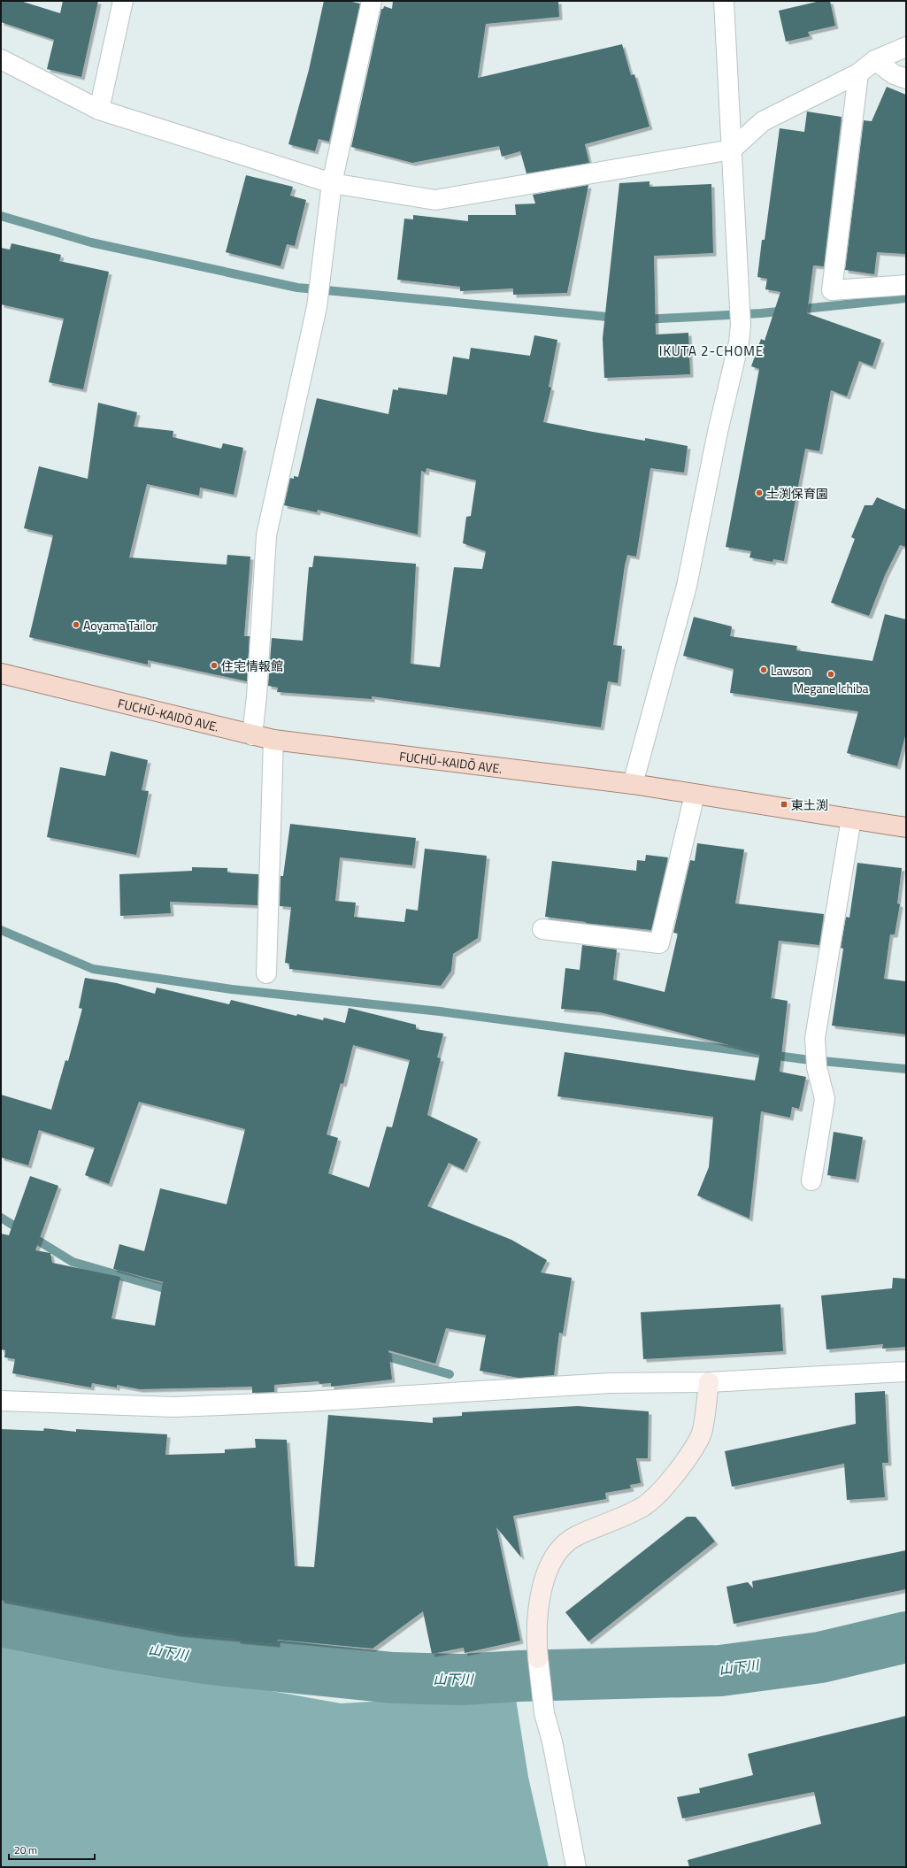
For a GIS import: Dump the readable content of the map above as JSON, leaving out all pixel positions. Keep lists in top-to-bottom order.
{
  "streets": {
    "main road": ["FUCHŪ-KAIDŌ AVE."]
  },
  "districts": ["IKUTA 2-CHOME"],
  "water": ["山下川"],
  "places": {
    "other": [
      "土渕保育園",
      "Aoyama Tailor",
      "住宅情報館",
      "Lawson",
      "Megane Ichiba"
    ],
    "transit": ["東土渕"]
  },
  "scale_bar": "20 m"
}
